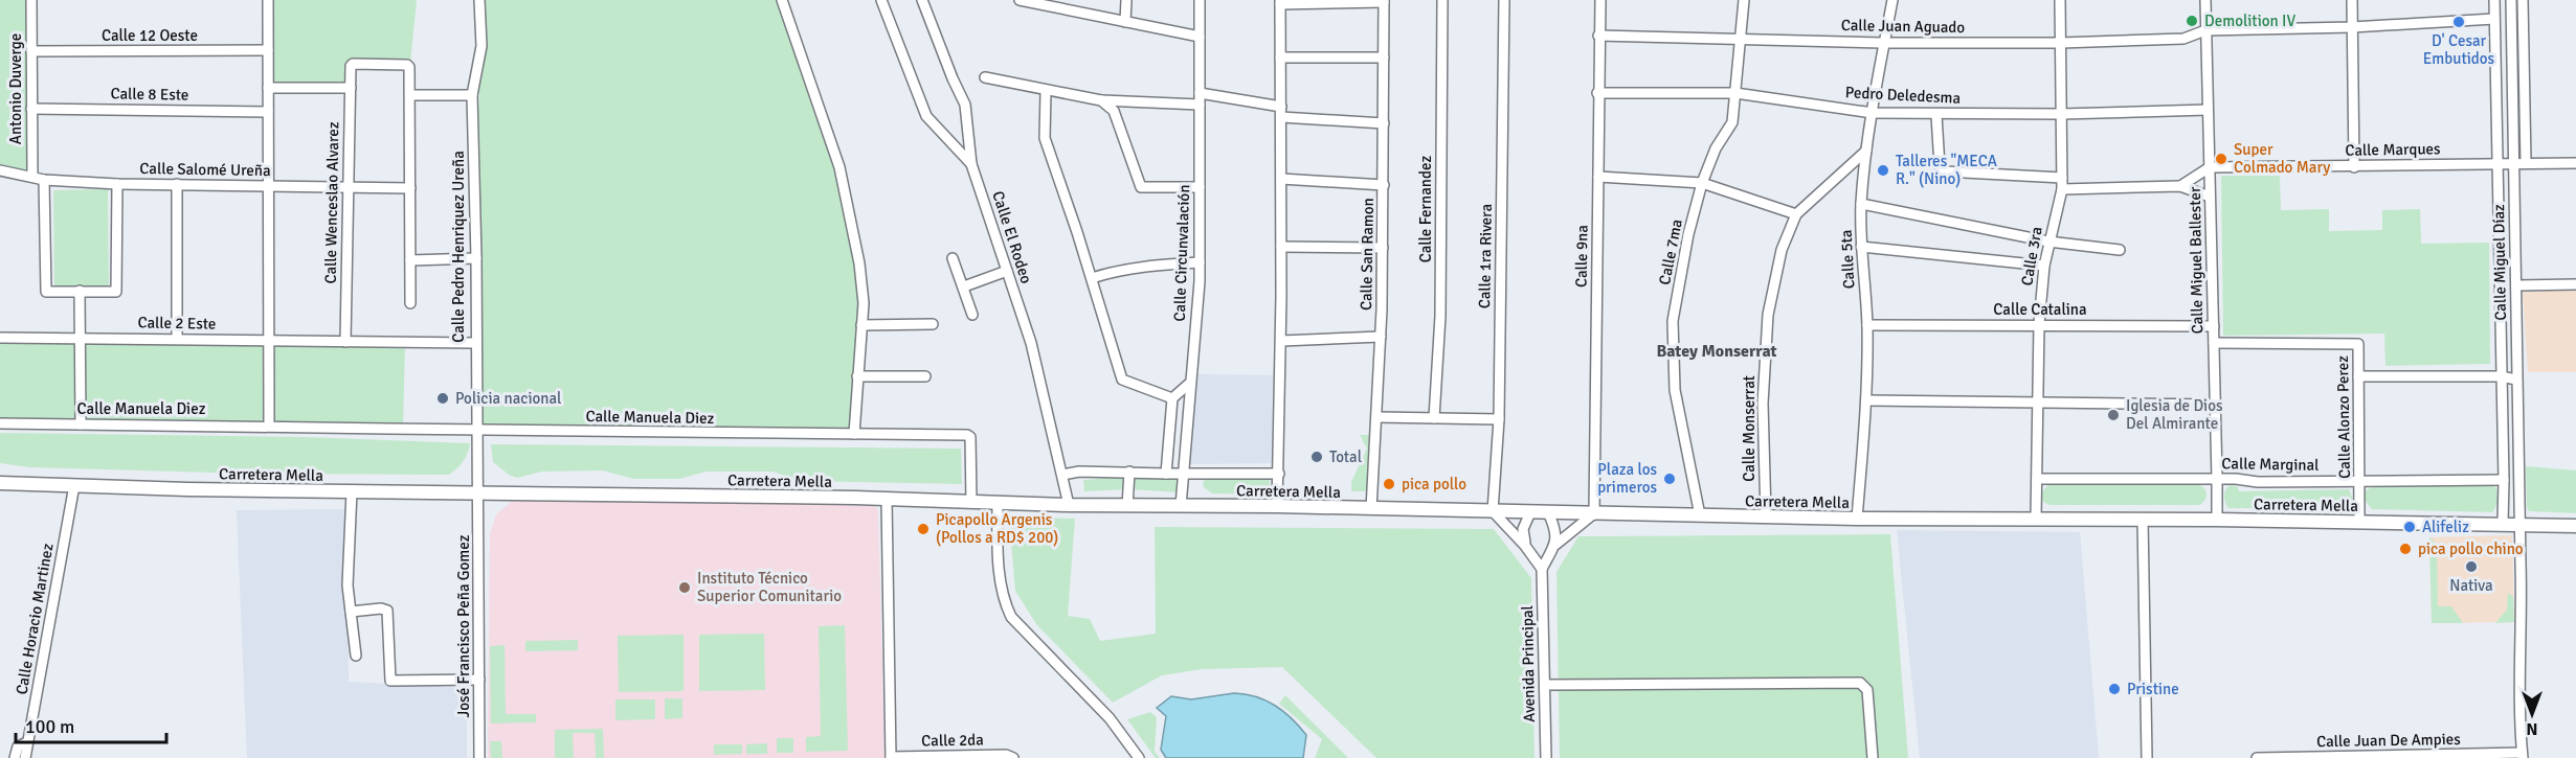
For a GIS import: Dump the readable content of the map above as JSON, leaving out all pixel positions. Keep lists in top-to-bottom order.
{
  "streets": {
    "main road": ["Carretera Mella"],
    "street": [
      "Calle Juan Aguado",
      "Calle 12 Oeste",
      "Antonio Duverge",
      "Calle 8 Este",
      "Pedro Deledesma",
      "Calle Marques",
      "Calle Salomé Ureña",
      "Calle Wenceslao Alvarez",
      "Calle Fernandez",
      "Calle El Rodeo",
      "Calle Pedro Henriquez Ureña",
      "Calle 7ma",
      "Calle Circunvalación",
      "Calle San Ramon",
      "Calle 1ra Rivera",
      "Calle 9na",
      "Calle 3ra",
      "Calle 5ta",
      "Calle Miguel Ballester",
      "Calle Miguel Díaz",
      "Calle Catalina",
      "Calle 2 Este",
      "Calle Manuela Diez",
      "Calle Alonzo Perez",
      "Calle Monserrat",
      "Calle Marginal",
      "Calle Horacio Martinez",
      "José Francisco Peña Gomez",
      "Avenida Principal",
      "Calle 2da",
      "Calle Juan De Ampies"
    ]
  },
  "crossings": [
    ["Calle Juan Aguado", "Calle 7ma"],
    ["Calle Juan Aguado", "Calle 9na"],
    ["Calle Juan Aguado", "Calle 3ra"],
    ["Calle Juan Aguado", "Calle 5ta"],
    ["Calle Juan Aguado", "Calle Miguel Ballester"],
    ["Calle Juan Aguado", "Calle Miguel Díaz"],
    ["Calle 12 Oeste", "Antonio Duverge"],
    ["Antonio Duverge", "Calle 8 Este"],
    ["Antonio Duverge", "Calle Salomé Ureña"],
    ["Pedro Deledesma", "Calle 7ma"],
    ["Pedro Deledesma", "Calle 9na"],
    ["Pedro Deledesma", "Calle 3ra"],
    ["Pedro Deledesma", "Calle 5ta"],
    ["Pedro Deledesma", "Calle Miguel Ballester"],
    ["Calle Marques", "Calle Miguel Ballester"],
    ["Calle Marques", "Calle Miguel Díaz"],
    ["Calle Salomé Ureña", "Calle Wenceslao Alvarez"],
    ["Calle Wenceslao Alvarez", "Calle 2 Este"],
    ["Calle El Rodeo", "Carretera Mella"],
    ["Calle Pedro Henriquez Ureña", "Calle 2 Este"],
    ["Calle Pedro Henriquez Ureña", "Calle Manuela Diez"],
    ["Calle Pedro Henriquez Ureña", "Carretera Mella"],
    ["Calle Pedro Henriquez Ureña", "José Francisco Peña Gomez"],
    ["Calle 7ma", "Carretera Mella"],
    ["Calle Circunvalación", "Carretera Mella"],
    ["Calle San Ramon", "Carretera Mella"],
    ["Calle 1ra Rivera", "Carretera Mella"],
    ["Calle 9na", "Carretera Mella"],
    ["Calle 3ra", "Calle Catalina"],
    ["Calle 3ra", "Calle Marginal"],
    ["Calle 3ra", "Carretera Mella"],
    ["Calle 5ta", "Calle Catalina"],
    ["Calle 5ta", "Calle Monserrat"],
    ["Calle 5ta", "Carretera Mella"],
    ["Calle Miguel Ballester", "Calle Catalina"],
    ["Calle Miguel Ballester", "Calle Alonzo Perez"],
    ["Calle Miguel Ballester", "Calle Marginal"],
    ["Calle Miguel Ballester", "Carretera Mella"],
    ["Calle Miguel Díaz", "Calle Marginal"],
    ["Calle Miguel Díaz", "Carretera Mella"],
    ["Calle Miguel Díaz", "Calle Juan De Ampies"],
    ["Calle Manuela Diez", "Carretera Mella"],
    ["Calle Alonzo Perez", "Calle Marginal"],
    ["Calle Alonzo Perez", "Carretera Mella"],
    ["Calle Monserrat", "Carretera Mella"],
    ["Carretera Mella", "Calle Horacio Martinez"],
    ["Carretera Mella", "José Francisco Peña Gomez"]
  ],
  "districts": ["Batey Monserrat"],
  "places": [
    "Demolition IV",
    "D' Cesar Embutidos",
    "Super Colmado Mary",
    "Talleres \"MECA R.\" (Nino)",
    "Policia nacional",
    "Iglesia de Dios Del Almirante",
    "Total",
    "Plaza los primeros",
    "pica pollo",
    "Alifeliz",
    "Picapollo Argenis (Pollos a RD$ 200)",
    "pica pollo chino",
    "Nativa",
    "Instituto Técnico Superior Comunitario",
    "Pristine"
  ],
  "scale_bar": "100 m",
  "north": "bottom"
}
